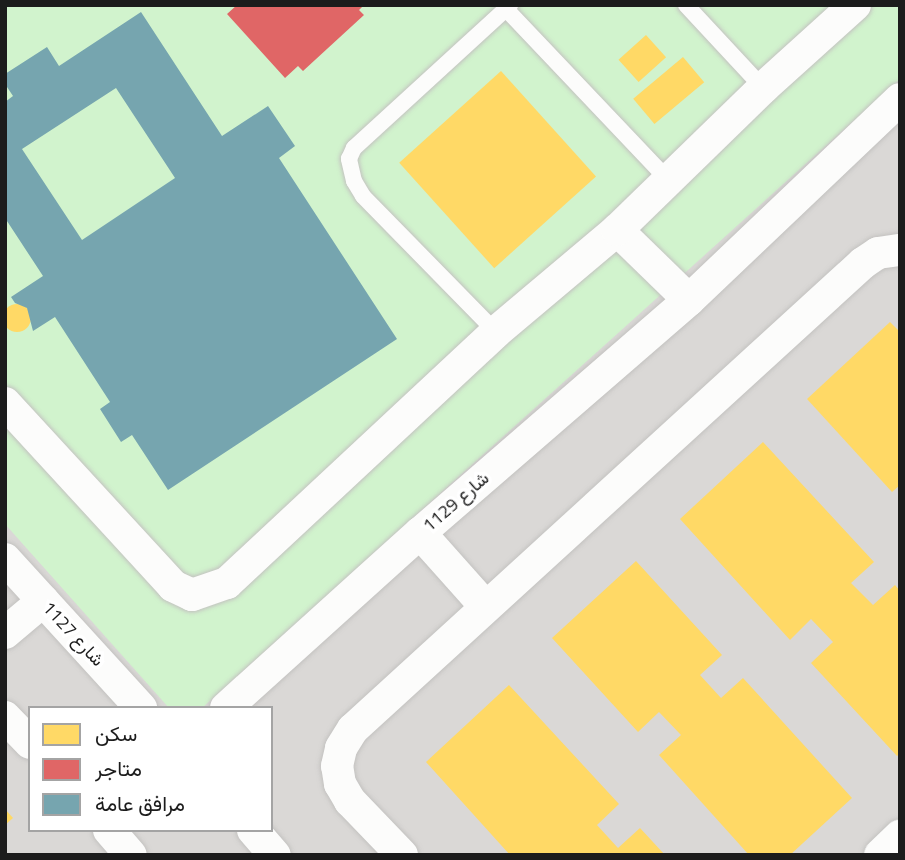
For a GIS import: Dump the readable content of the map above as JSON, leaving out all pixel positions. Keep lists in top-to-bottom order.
{
  "streets": {
    "street": ["شارع 1129", "شارع 1127"]
  },
  "legend": ["سكن", "متاجر", "مرافق عامة"]
}
